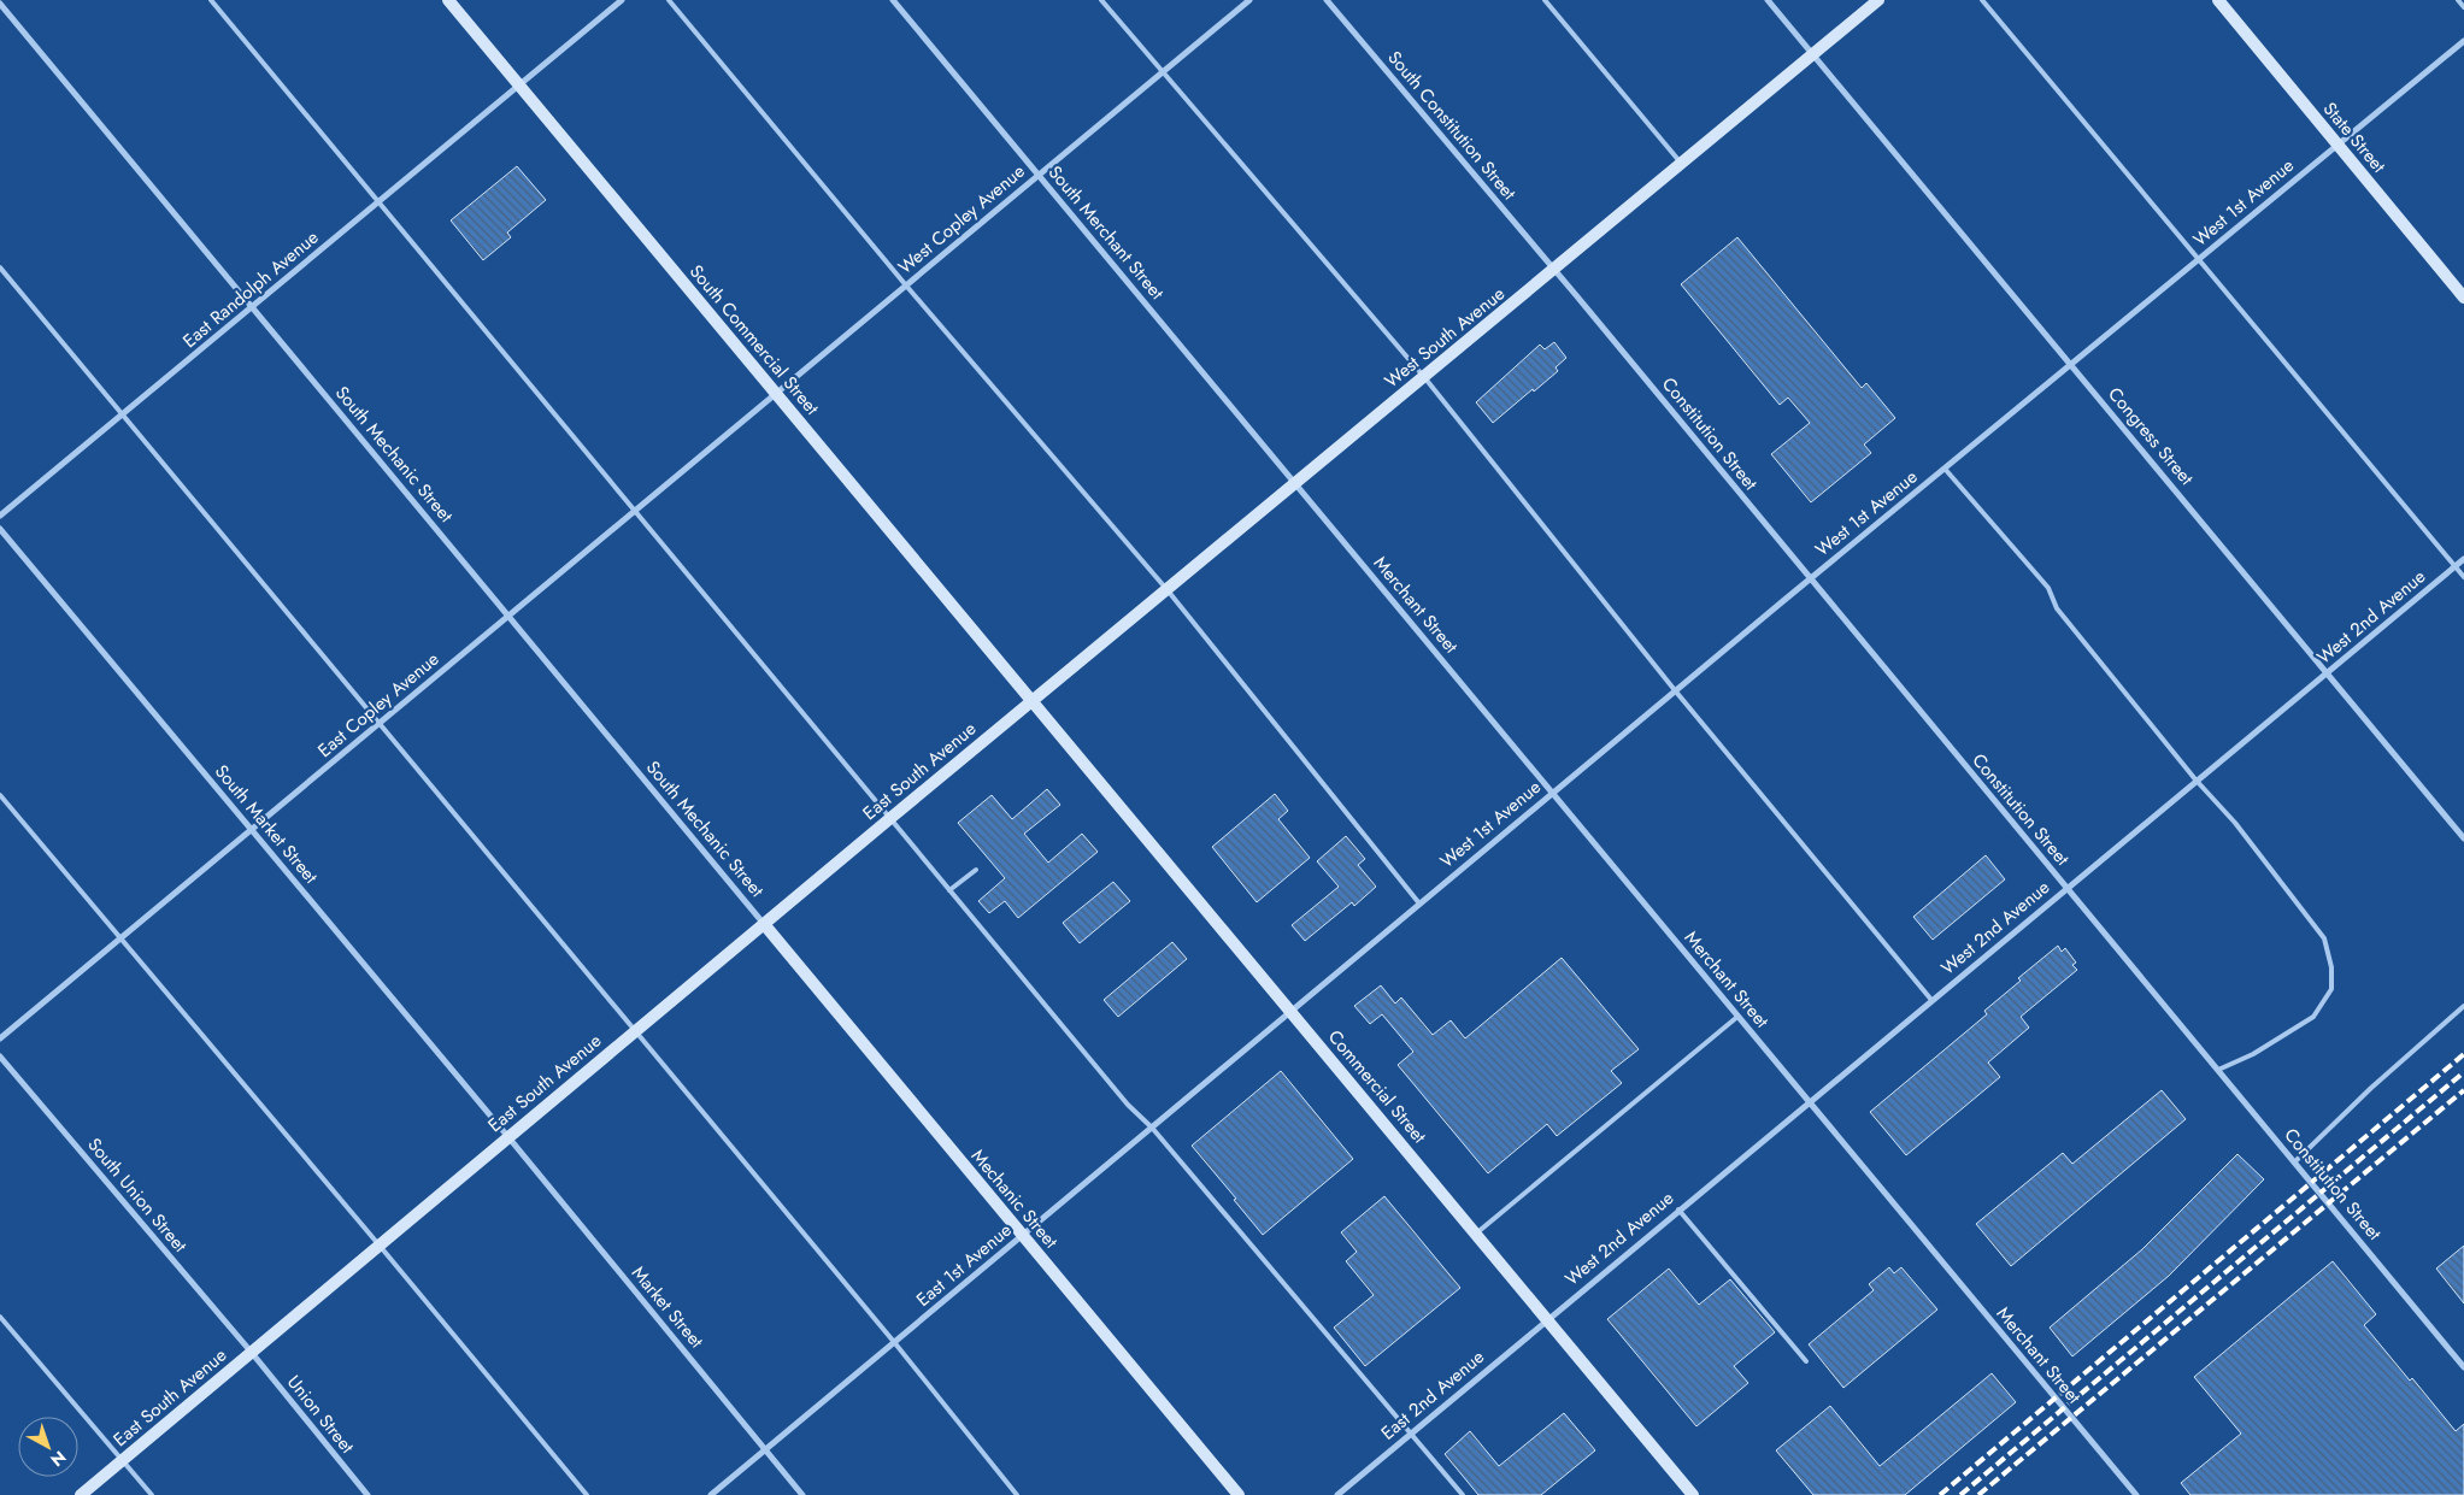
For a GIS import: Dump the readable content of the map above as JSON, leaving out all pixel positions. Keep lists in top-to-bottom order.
{
  "streets": {
    "main road": [
      "State Street",
      "West South Avenue",
      "South Commercial Street",
      "East South Avenue",
      "Commercial Street",
      "Mechanic Street"
    ],
    "street": [
      "South Constitution Street",
      "West 1st Avenue",
      "West Copley Avenue",
      "South Merchant Street",
      "East Randolph Avenue",
      "Constitution Street",
      "Congress Street",
      "South Mechanic Street",
      "Merchant Street",
      "West 2nd Avenue",
      "East Copley Avenue",
      "South Market Street",
      "South Union Street",
      "East 1st Avenue",
      "Market Street",
      "East 2nd Avenue",
      "Union Street"
    ]
  },
  "crossings": [
    ["South Constitution Street", "West South Avenue"],
    ["South Constitution Street", "Constitution Street"],
    ["State Street", "West 1st Avenue"],
    ["West 1st Avenue", "Constitution Street"],
    ["West 1st Avenue", "Congress Street"],
    ["West 1st Avenue", "Merchant Street"],
    ["West 1st Avenue", "Commercial Street"],
    ["West 1st Avenue", "East 1st Avenue"],
    ["West Copley Avenue", "South Merchant Street"],
    ["West Copley Avenue", "South Commercial Street"],
    ["West Copley Avenue", "East Copley Avenue"],
    ["South Merchant Street", "West South Avenue"],
    ["South Merchant Street", "Merchant Street"],
    ["East Randolph Avenue", "South Commercial Street"],
    ["East Randolph Avenue", "South Mechanic Street"],
    ["West South Avenue", "South Commercial Street"],
    ["West South Avenue", "Constitution Street"],
    ["West South Avenue", "Congress Street"],
    ["West South Avenue", "Merchant Street"],
    ["West South Avenue", "East South Avenue"],
    ["West South Avenue", "Commercial Street"],
    ["South Commercial Street", "East Copley Avenue"],
    ["South Commercial Street", "East South Avenue"],
    ["South Commercial Street", "Commercial Street"],
    ["Constitution Street", "West 2nd Avenue"],
    ["Congress Street", "West 2nd Avenue"],
    ["South Mechanic Street", "East Copley Avenue"],
    ["South Mechanic Street", "East South Avenue"],
    ["South Mechanic Street", "Mechanic Street"],
    ["Merchant Street", "West 2nd Avenue"],
    ["West 2nd Avenue", "Commercial Street"],
    ["West 2nd Avenue", "East 2nd Avenue"],
    ["East Copley Avenue", "South Market Street"],
    ["East South Avenue", "South Market Street"],
    ["East South Avenue", "Commercial Street"],
    ["East South Avenue", "South Union Street"],
    ["East South Avenue", "Mechanic Street"],
    ["East South Avenue", "Market Street"],
    ["East South Avenue", "Union Street"],
    ["South Market Street", "Market Street"],
    ["Commercial Street", "East 1st Avenue"],
    ["Commercial Street", "East 2nd Avenue"],
    ["South Union Street", "Union Street"],
    ["Mechanic Street", "East 1st Avenue"],
    ["East 1st Avenue", "Market Street"]
  ],
  "north": "bottom right"
}
